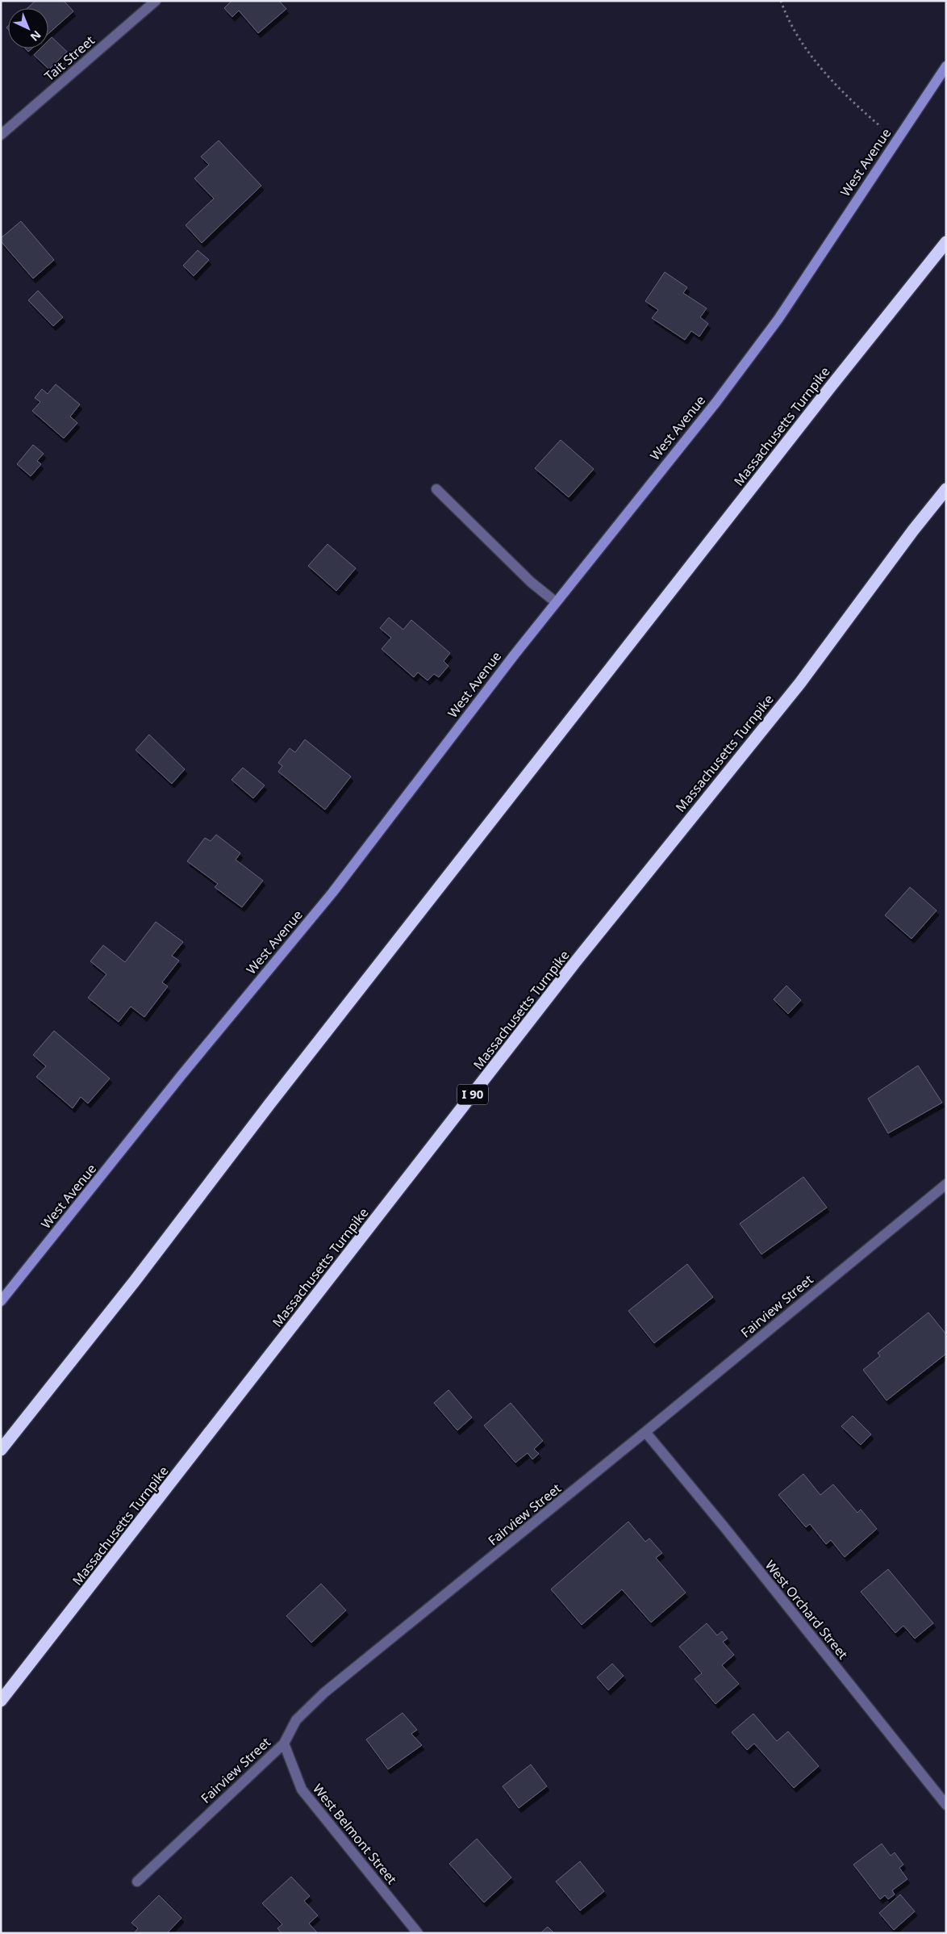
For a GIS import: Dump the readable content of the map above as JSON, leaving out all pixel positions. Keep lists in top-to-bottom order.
{
  "streets": {
    "highway": ["Massachusetts Turnpike", "I 90"],
    "main road": ["West Avenue"],
    "street": [
      "Tait Street",
      "Fairview Street",
      "West Orchard Street",
      "West Belmont Street"
    ]
  },
  "crossings": [
    ["Fairview Street", "West Orchard Street"],
    ["Fairview Street", "West Belmont Street"]
  ],
  "north": "bottom right"
}
